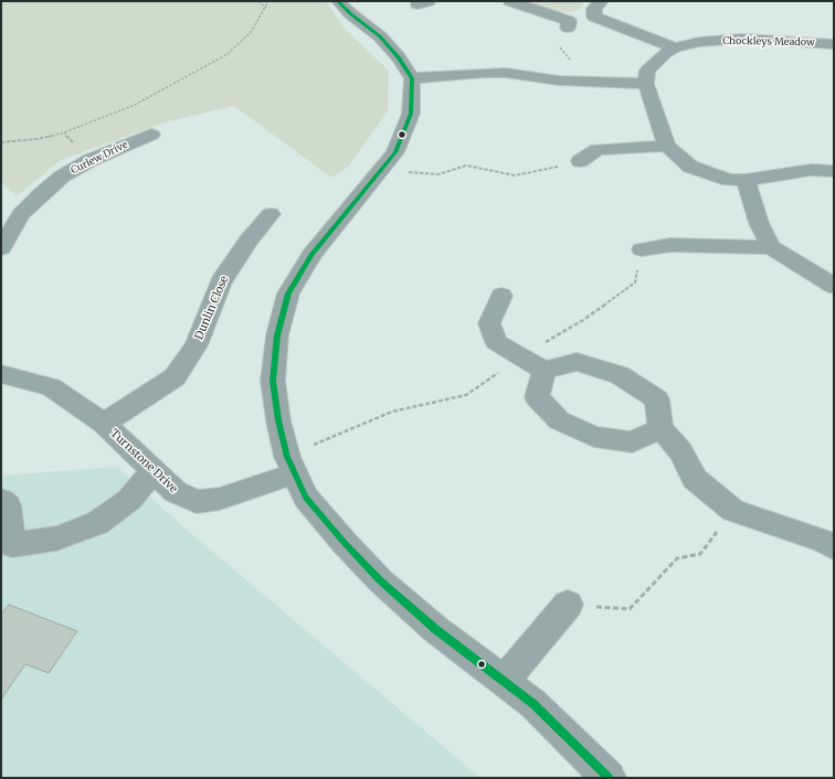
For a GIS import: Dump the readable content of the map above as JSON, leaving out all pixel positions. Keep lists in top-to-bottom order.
{
  "streets": {
    "street": [
      "Chockleys Meadow",
      "Curlew Drive",
      "Dunlin Close",
      "Turnstone Drive"
    ]
  },
  "crossings": [
    ["Dunlin Close", "Turnstone Drive"]
  ]
}
